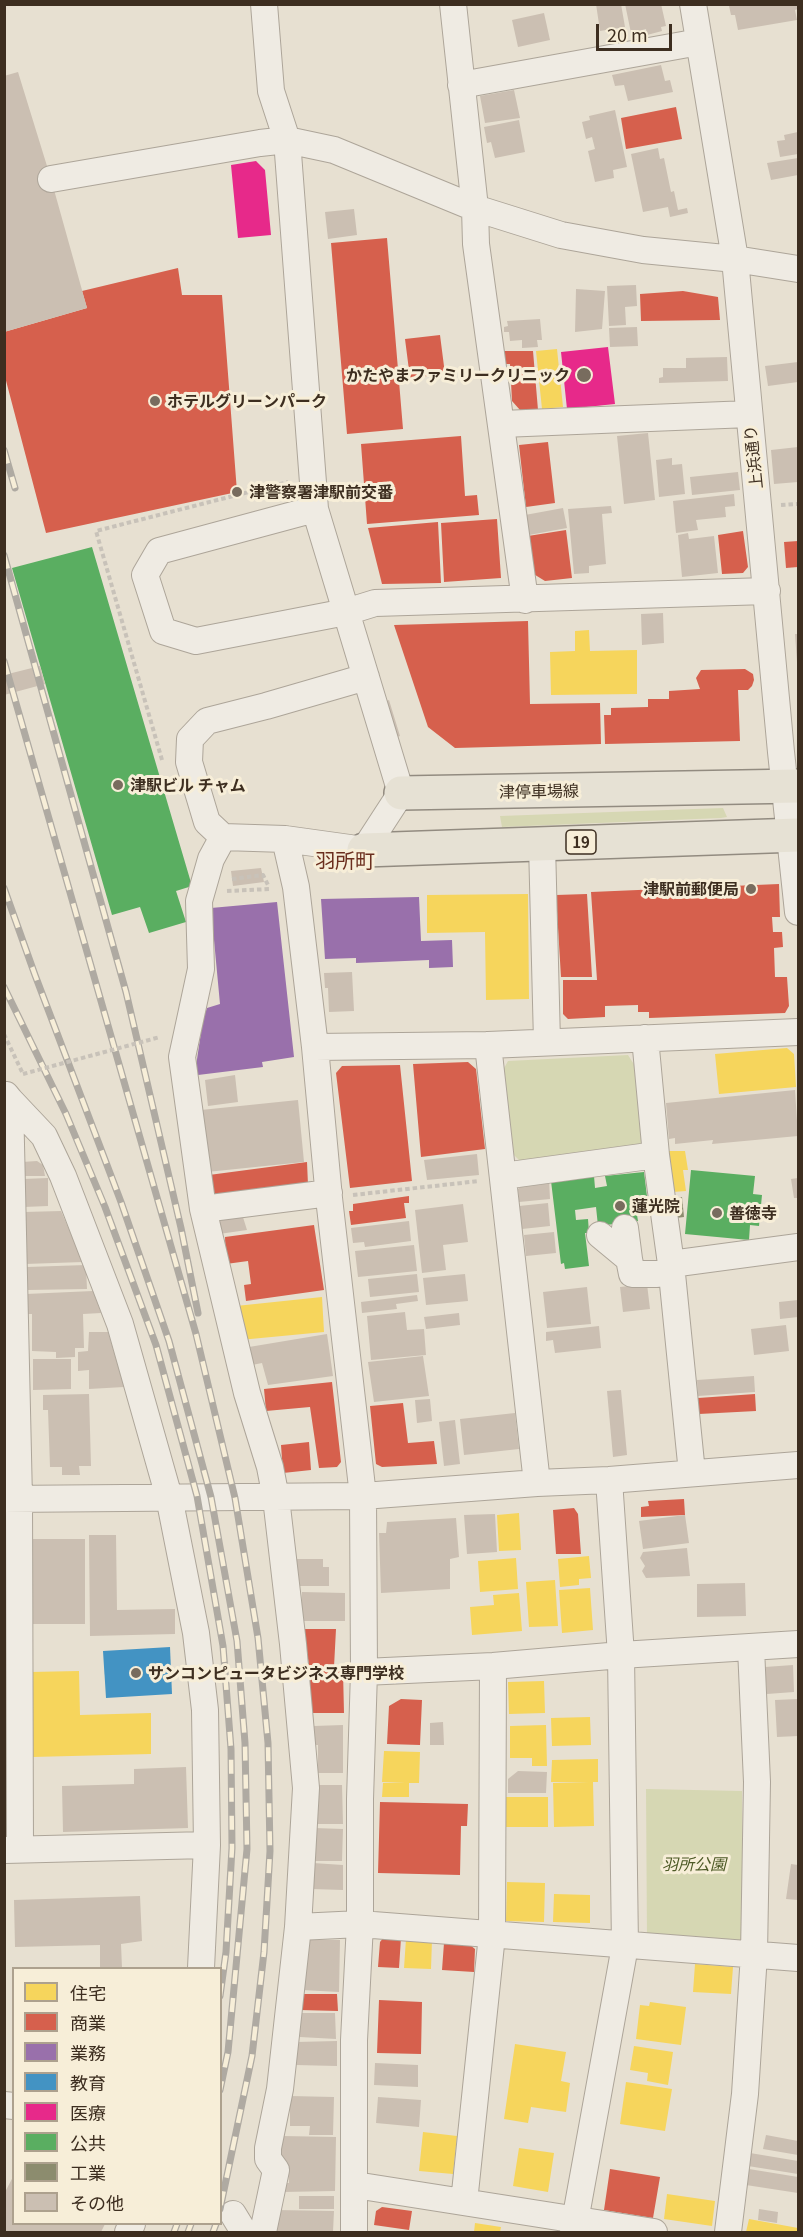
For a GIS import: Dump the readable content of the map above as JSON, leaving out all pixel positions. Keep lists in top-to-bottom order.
{
  "streets": {
    "main road": ["津停車場線", "19"],
    "street": ["上浜通り"]
  },
  "crossings": [
    ["上浜通り", "津停車場線"],
    ["上浜通り", "19"]
  ],
  "districts": ["羽所町"],
  "parks": ["羽所公園"],
  "places": [
    "かたやまファミリークリニック",
    "ホテルグリーンパーク",
    "津警察署津駅前交番",
    "津駅ビル チャム",
    "津駅前郵便局",
    "蓮光院",
    "善徳寺",
    "サンコンピュータビジネス専門学校"
  ],
  "legend": [
    "住宅",
    "商業",
    "業務",
    "教育",
    "医療",
    "公共",
    "工業",
    "その他"
  ],
  "scale_bar": "20 m"
}
